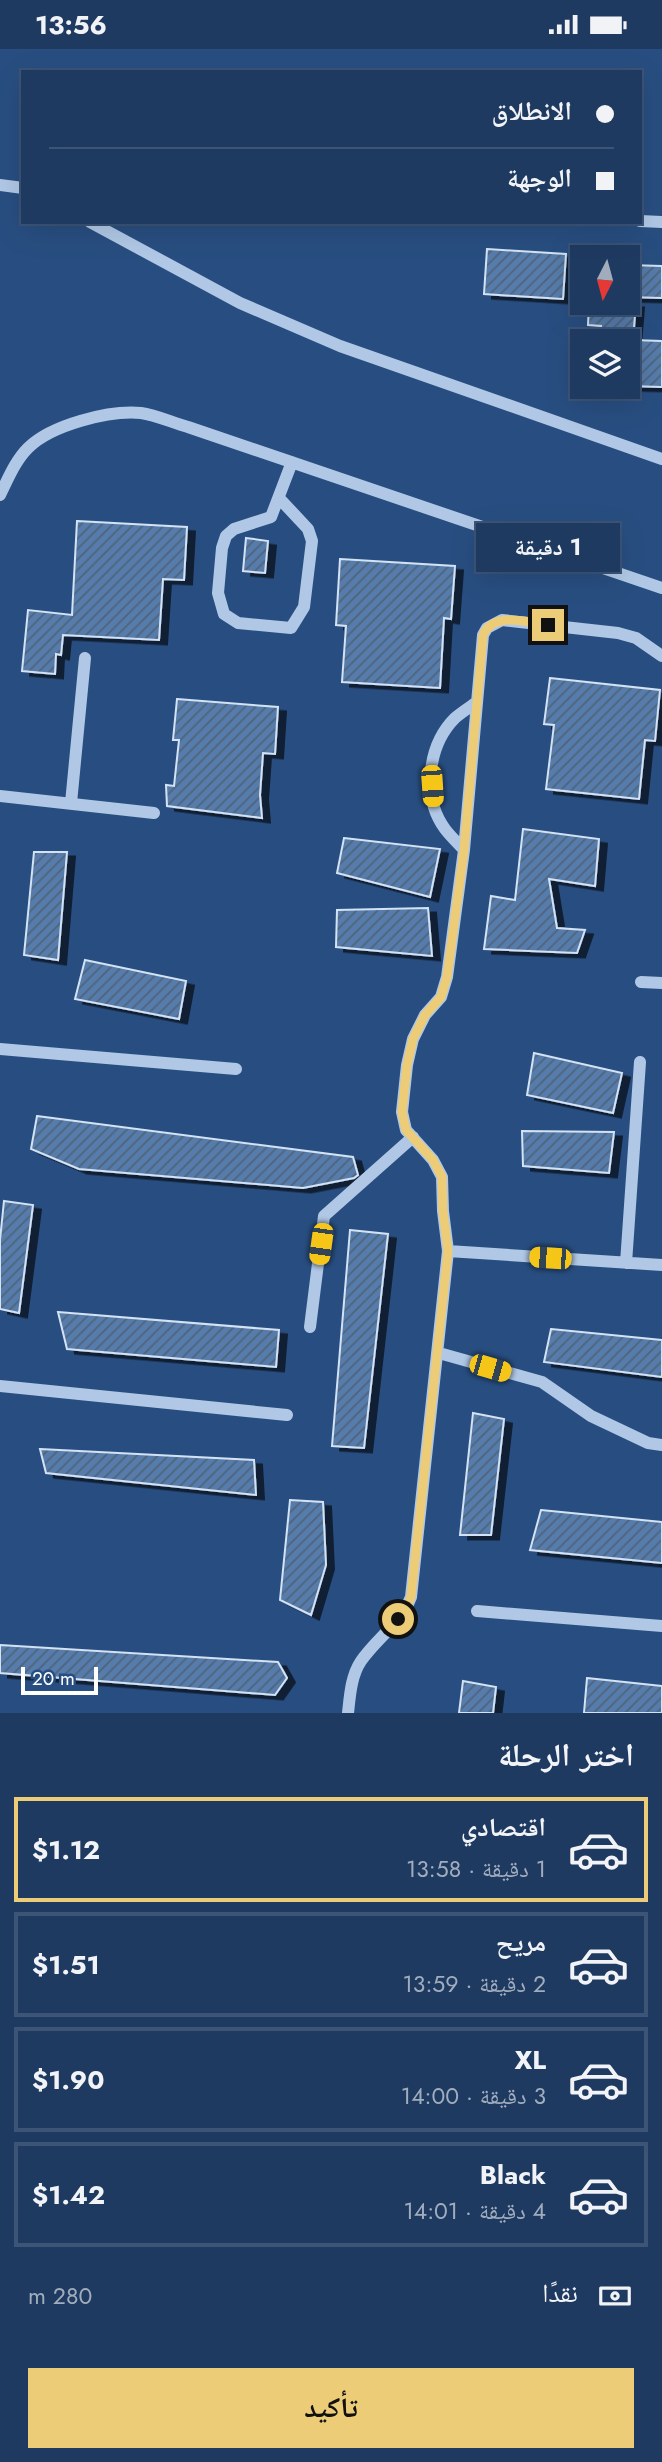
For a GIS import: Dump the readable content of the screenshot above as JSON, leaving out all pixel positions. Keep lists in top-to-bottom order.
{
  "scale_bar": "20 m",
  "north": "bottom",
  "page": {
    "status": "13:56",
    "banner": ["الانطلاق", "الوجهة"],
    "bubble": "1 دقيقة",
    "scale": "20 m",
    "heading": "اختر الرحلة",
    "list": [
      {
        "name": "اقتصادي",
        "note": "1 دقيقة · 13:58",
        "value": "$1.12"
      },
      {
        "name": "مريح",
        "note": "2 دقيقة · 13:59",
        "value": "$1.51"
      },
      {
        "name": "XL",
        "note": "3 دقيقة · 14:00",
        "value": "$1.90"
      },
      {
        "name": "Black",
        "note": "4 دقيقة · 14:01",
        "value": "$1.42"
      }
    ],
    "pay": ["نقدًا", "280 m"],
    "buttons": "تأكيد"
  }
}
